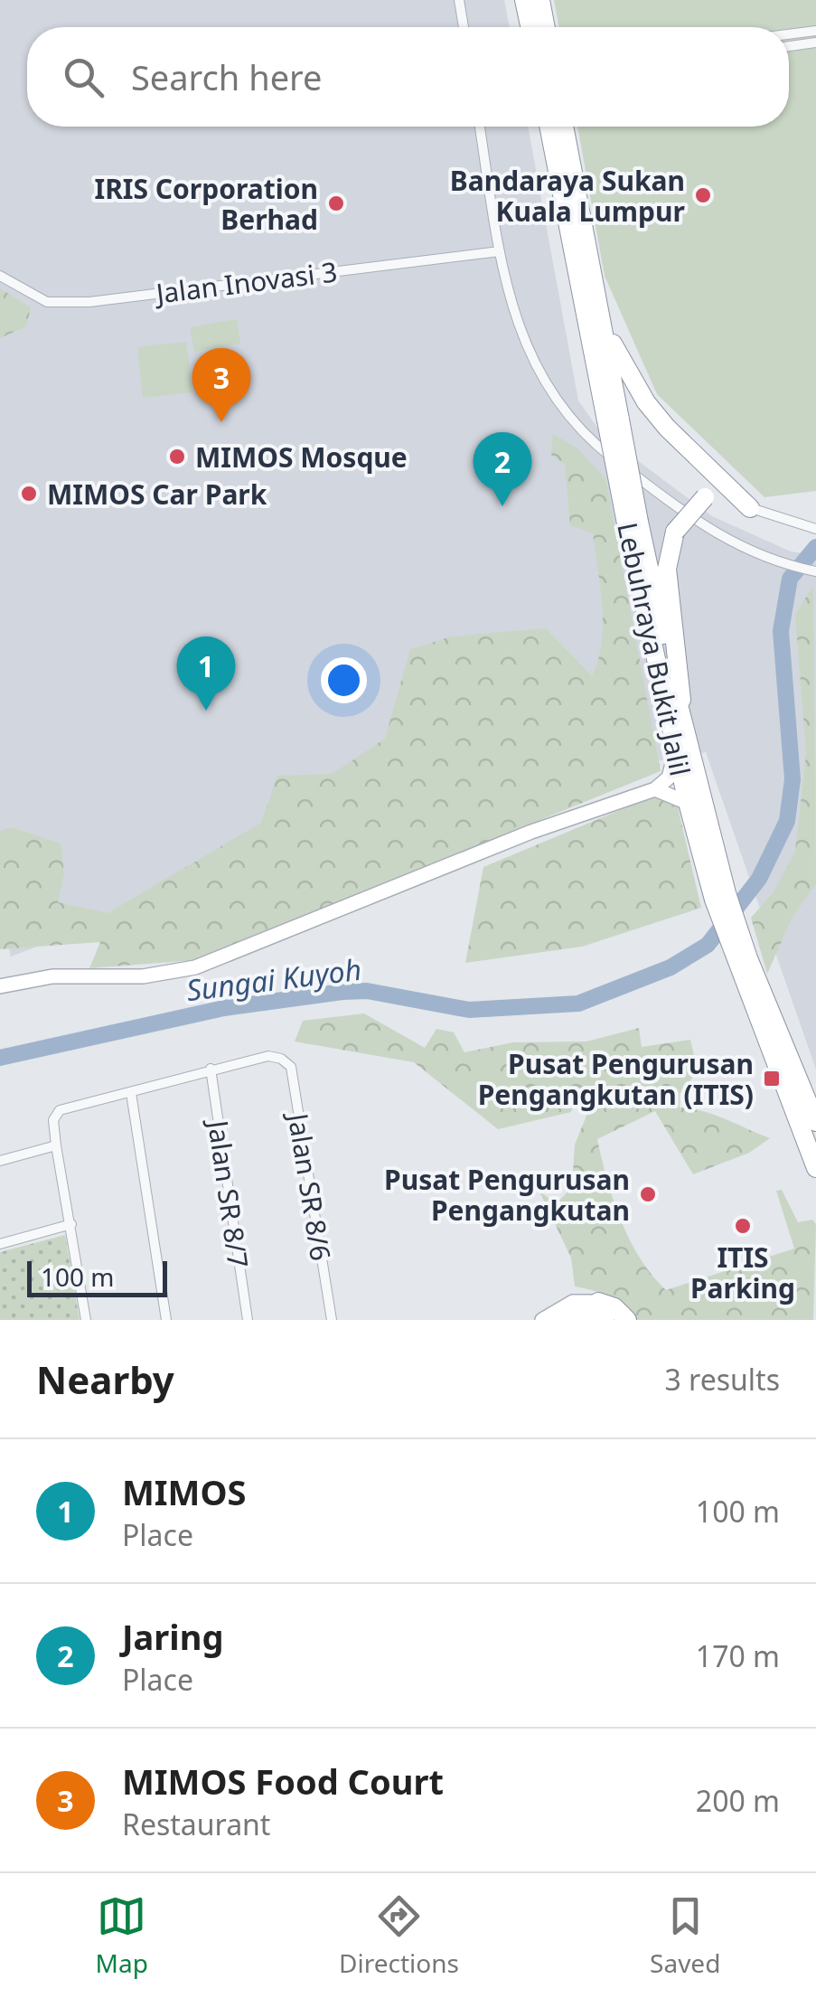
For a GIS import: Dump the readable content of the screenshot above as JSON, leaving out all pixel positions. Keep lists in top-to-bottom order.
{
  "streets": {
    "highway": ["Lebuhraya Bukit Jalil"],
    "street": ["Jalan Inovasi 3", "Jalan SR 8/6", "Jalan SR 8/7"]
  },
  "crossings": [
    ["Jalan SR 8/6", "Jalan SR 8/7"]
  ],
  "water": ["Sungai Kuyoh"],
  "places": {
    "other": [
      "Bandaraya Sukan Kuala Lumpur",
      "IRIS Corporation Berhad",
      "MIMOS Mosque",
      "MIMOS Car Park",
      "Pusat Pengurusan Pengangkutan",
      "ITIS Parking"
    ],
    "transit": ["Pusat Pengurusan Pengangkutan (ITIS)"]
  },
  "scale_bar": "100 m",
  "page": {
    "search": "Search here",
    "pins": ["3", "2", "1"],
    "scale": "100 m",
    "heading": ["Nearby", "3 results"],
    "list": [
      {
        "mark": "1",
        "name": "MIMOS",
        "note": "Place",
        "value": "100 m"
      },
      {
        "mark": "2",
        "name": "Jaring",
        "note": "Place",
        "value": "170 m"
      },
      {
        "mark": "3",
        "name": "MIMOS Food Court",
        "note": "Restaurant",
        "value": "200 m"
      }
    ],
    "nav": ["Map", "Directions", "Saved"]
  }
}
